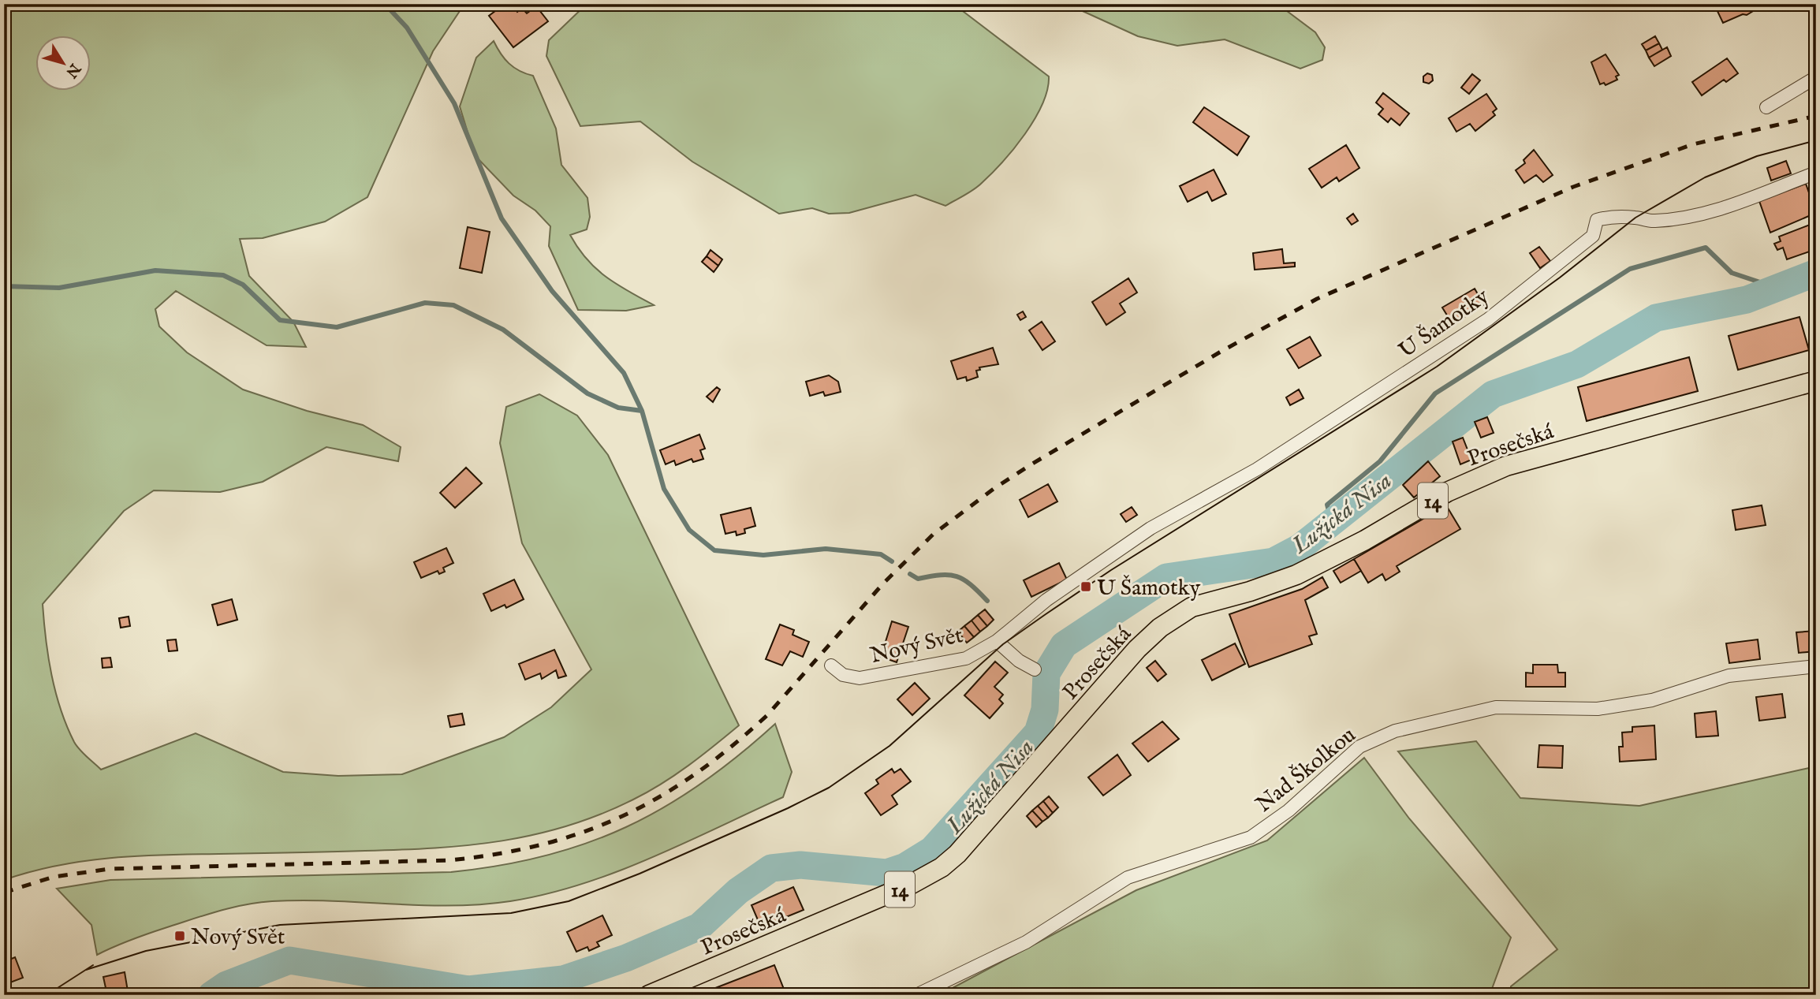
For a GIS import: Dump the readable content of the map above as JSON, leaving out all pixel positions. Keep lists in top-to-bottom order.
{
  "streets": {
    "main road": ["Prosečská", "14"],
    "street": ["U Šamotky", "Nový Svět", "Nad Školkou"]
  },
  "crossings": [
    ["U Šamotky", "Nový Svět"]
  ],
  "water": ["Lužická Nisa"],
  "places": {
    "transit": ["U Šamotky", "Nový Svět"]
  },
  "north": "bottom right"
}
